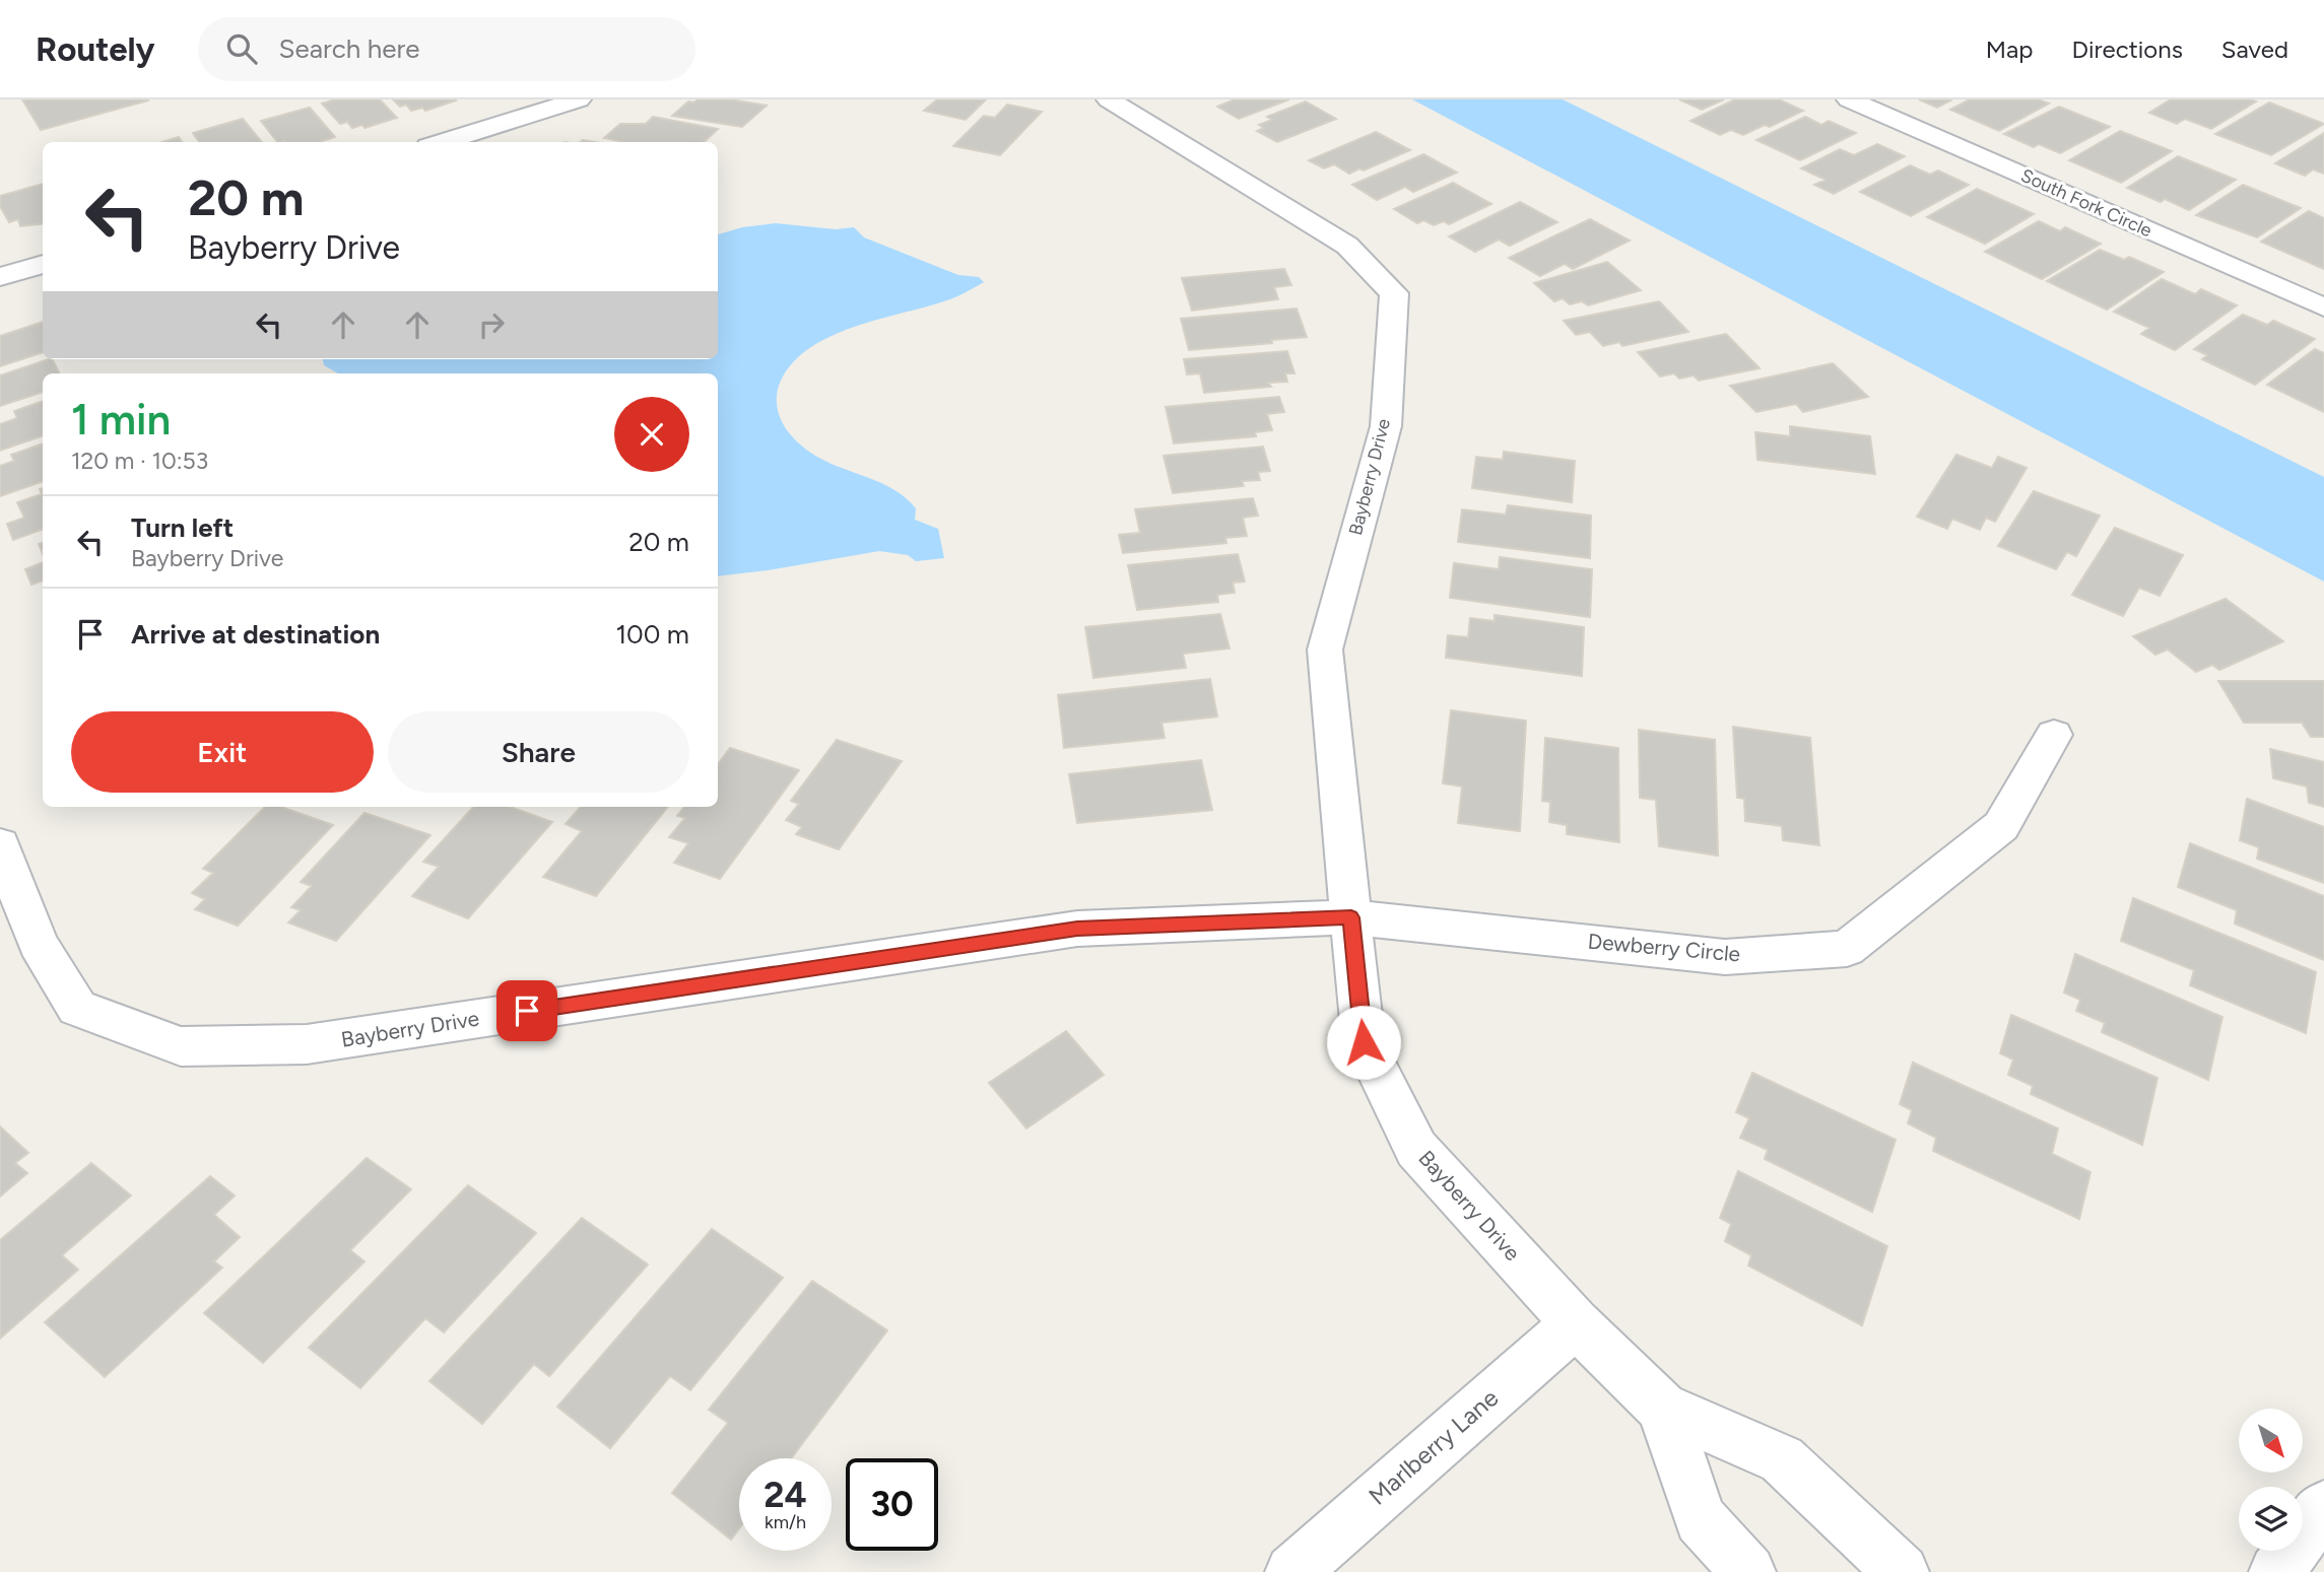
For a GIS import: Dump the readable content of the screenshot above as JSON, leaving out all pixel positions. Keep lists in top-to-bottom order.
{
  "streets": {
    "street": [
      "South Fork Circle",
      "Bayberry Drive",
      "Dewberry Circle",
      "Marlberry Lane"
    ]
  },
  "crossings": [
    ["Bayberry Drive", "Dewberry Circle"],
    ["Bayberry Drive", "Marlberry Lane"]
  ],
  "north": "bottom right",
  "page": {
    "header": "Routely",
    "search": "Search here",
    "nav": ["Map", "Directions", "Saved"],
    "turn": ["20 m", "Bayberry Drive"],
    "heading": ["1 min", "120 m · 10:53"],
    "list": [
      {
        "name": "Turn left",
        "note": "Bayberry Drive",
        "value": "20 m"
      },
      {
        "name": "Arrive at destination",
        "value": "100 m"
      }
    ],
    "buttons": ["Exit", "Share"],
    "speed": "24 km/h",
    "limit": "30"
  }
}
